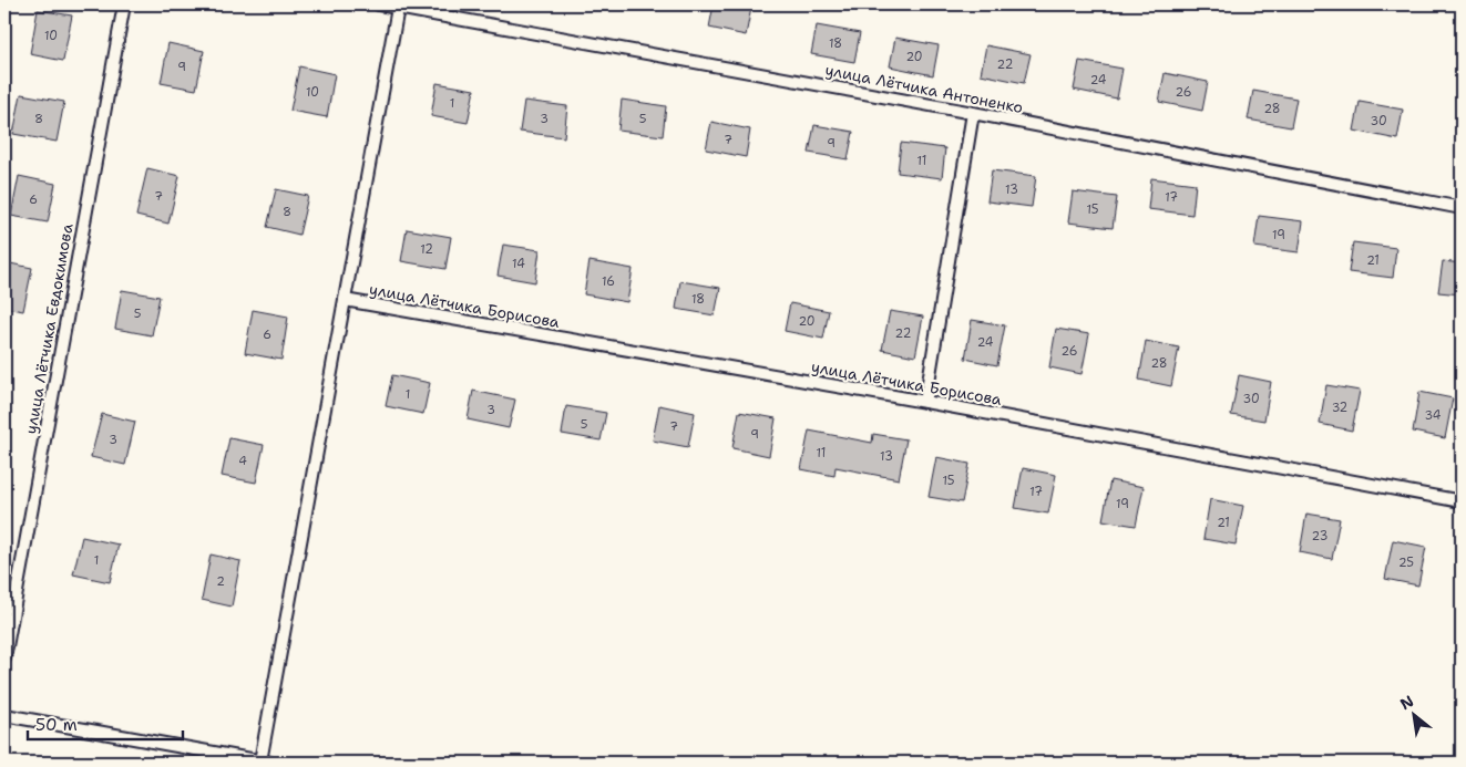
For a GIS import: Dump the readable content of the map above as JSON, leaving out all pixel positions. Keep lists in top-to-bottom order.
{
  "streets": {
    "lane": ["улица Лётчика Антоненко", "улица Лётчика Борисова", "улица Лётчика Евдокимова"]
  },
  "crossings": [
    ["улица Лётчика Антоненко", "улица Лётчика Борисова"]
  ],
  "house_numbers": [
    "10",
    "18",
    "20",
    "22",
    "9",
    "24",
    "10",
    "26",
    "1",
    "28",
    "8",
    "3",
    "5",
    "30",
    "7",
    "9",
    "11",
    "13",
    "7",
    "17",
    "6",
    "15",
    "8",
    "19",
    "12",
    "21",
    "14",
    "16",
    "18",
    "5",
    "20",
    "22",
    "6",
    "24",
    "26",
    "28",
    "1",
    "30",
    "32",
    "3",
    "34",
    "5",
    "7",
    "9",
    "3",
    "11",
    "13",
    "4",
    "15",
    "17",
    "19",
    "21",
    "23",
    "1",
    "25",
    "2"
  ],
  "scale_bar": "50 m",
  "north": "top left"
}
